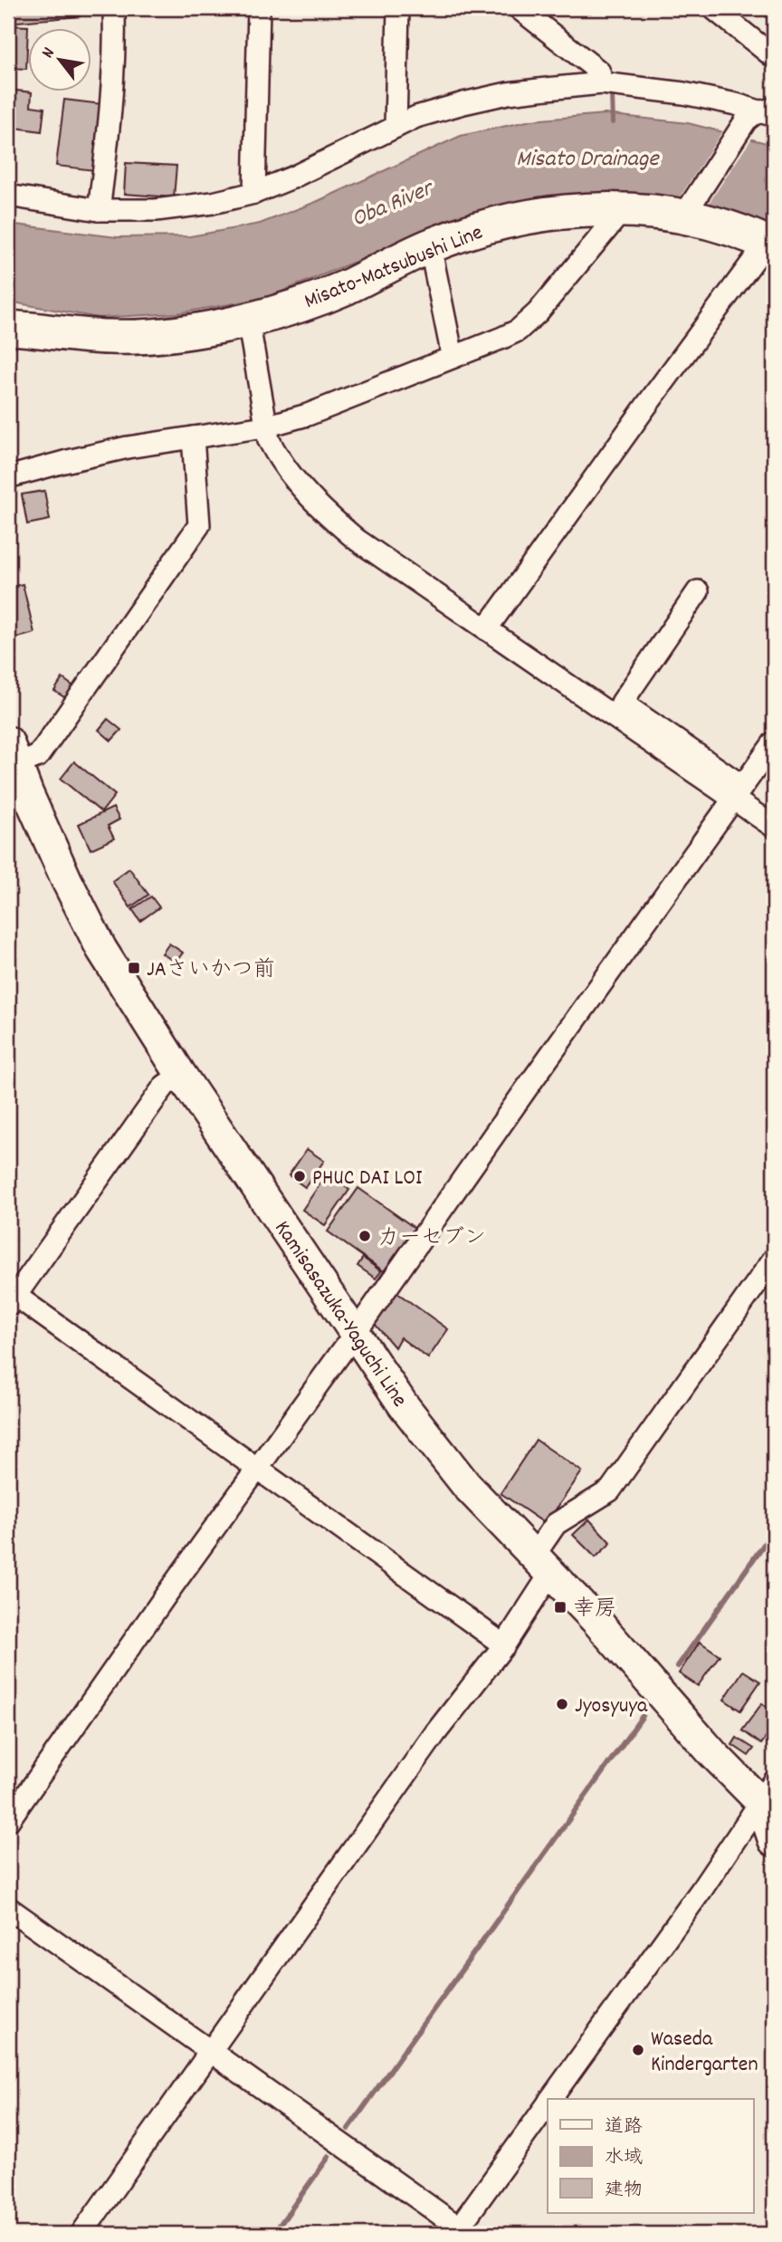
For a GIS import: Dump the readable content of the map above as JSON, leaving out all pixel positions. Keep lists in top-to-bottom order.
{
  "streets": {
    "main road": ["Misato-Matsubushi Line", "Kamisasazuka-Yaguchi Line"]
  },
  "water": ["Misato Drainage", "Oba River"],
  "places": {
    "transit": ["JAさいかつ前", "幸房"],
    "other": [
      "PHUC DAI LOI",
      "カーセブン",
      "Jyosyuya",
      "Waseda Kindergarten"
    ]
  },
  "legend": ["道路", "水域", "建物"],
  "north": "top left"
}
